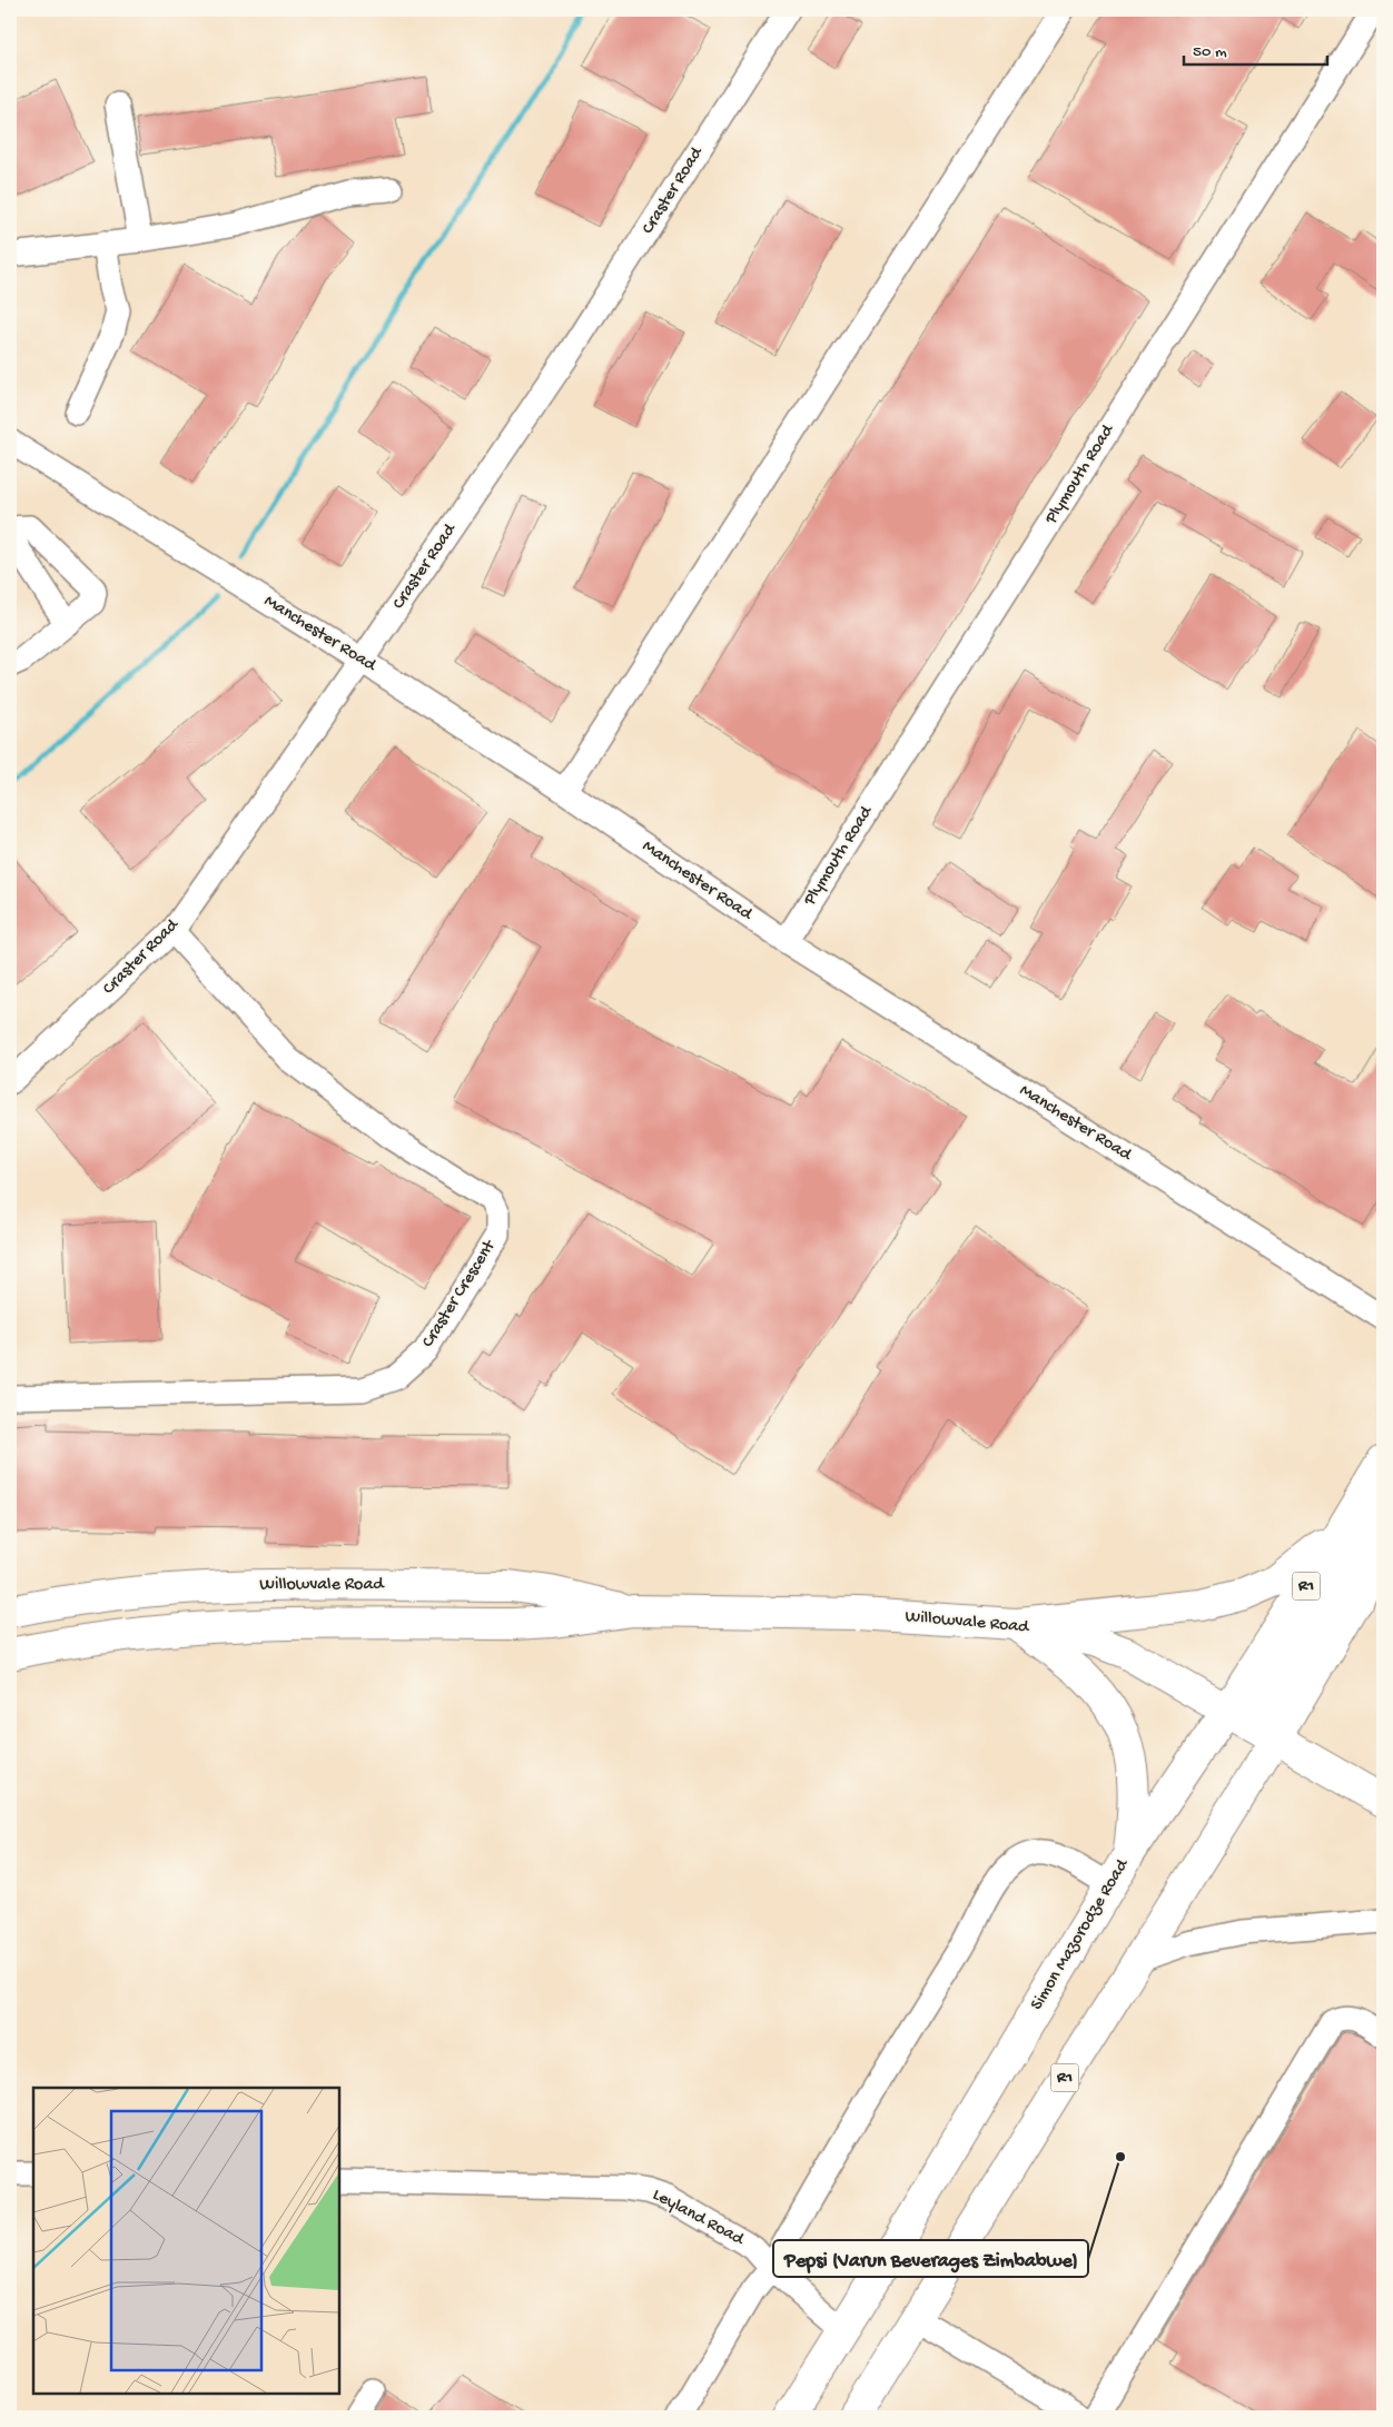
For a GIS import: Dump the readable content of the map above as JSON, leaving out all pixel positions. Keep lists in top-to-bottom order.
{
  "streets": {
    "main road": ["Willowvale Road", "R1", "Simon Mazorodze Road"],
    "street": [
      "Craster Road",
      "Plymouth Road",
      "Manchester Road",
      "Craster Crescent",
      "Leyland Road"
    ]
  },
  "crossings": [
    ["Craster Road", "Manchester Road"],
    ["Craster Road", "Craster Crescent"],
    ["Plymouth Road", "Manchester Road"],
    ["Willowvale Road", "Simon Mazorodze Road"],
    ["Simon Mazorodze Road", "Leyland Road"]
  ],
  "places": ["Pepsi (Varun Beverages Zimbabwe)"],
  "scale_bar": "50 m"
}
